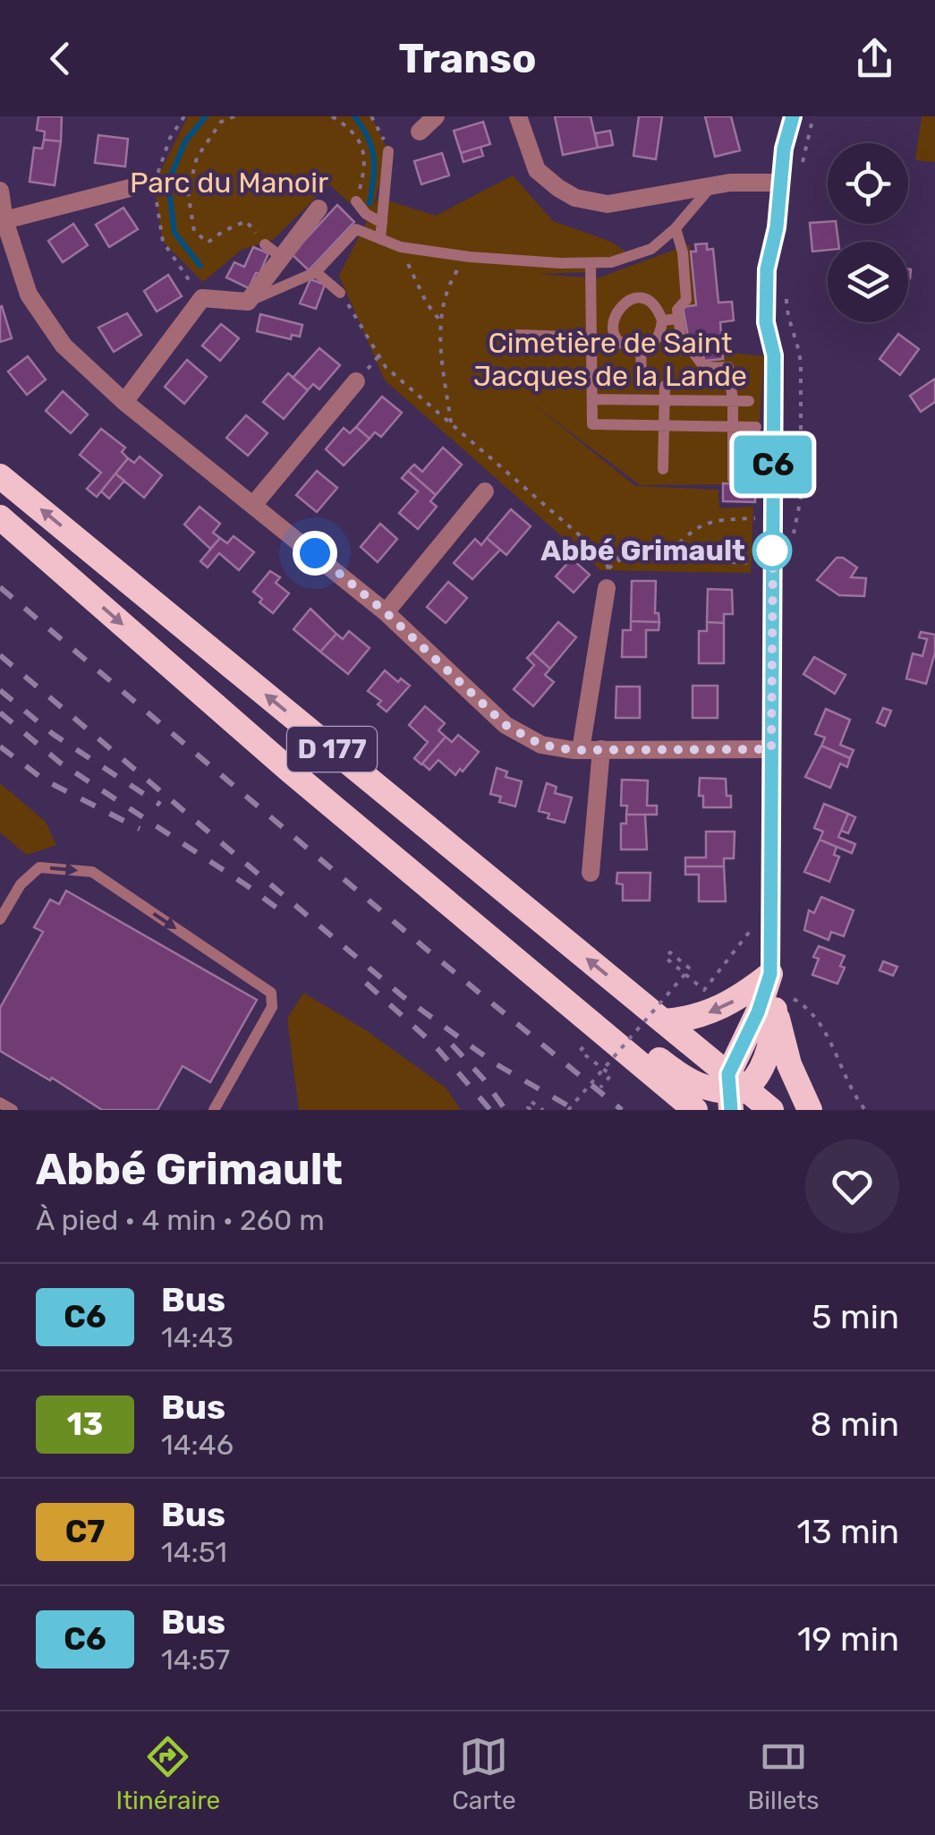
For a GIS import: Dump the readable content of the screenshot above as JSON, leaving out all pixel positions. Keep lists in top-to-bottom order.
{
  "streets": {
    "highway": ["D 177"]
  },
  "parks": ["Parc du Manoir", "Cimetière de Saint Jacques de la Lande"],
  "places": ["Abbé Grimault"],
  "lines": ["bus line C6"],
  "page": {
    "header": "Transo",
    "on_map": "C6",
    "heading": ["Abbé Grimault", "À pied · 4 min · 260 m"],
    "list": [
      {
        "mark": "C6",
        "name": "Bus",
        "note": "14:43",
        "value": "5 min"
      },
      {
        "mark": "13",
        "name": "Bus",
        "note": "14:46",
        "value": "8 min"
      },
      {
        "mark": "C7",
        "name": "Bus",
        "note": "14:51",
        "value": "13 min"
      },
      {
        "mark": "C6",
        "name": "Bus",
        "note": "14:57",
        "value": "19 min"
      }
    ],
    "tabs": ["Itinéraire", "Carte", "Billets"]
  }
}
